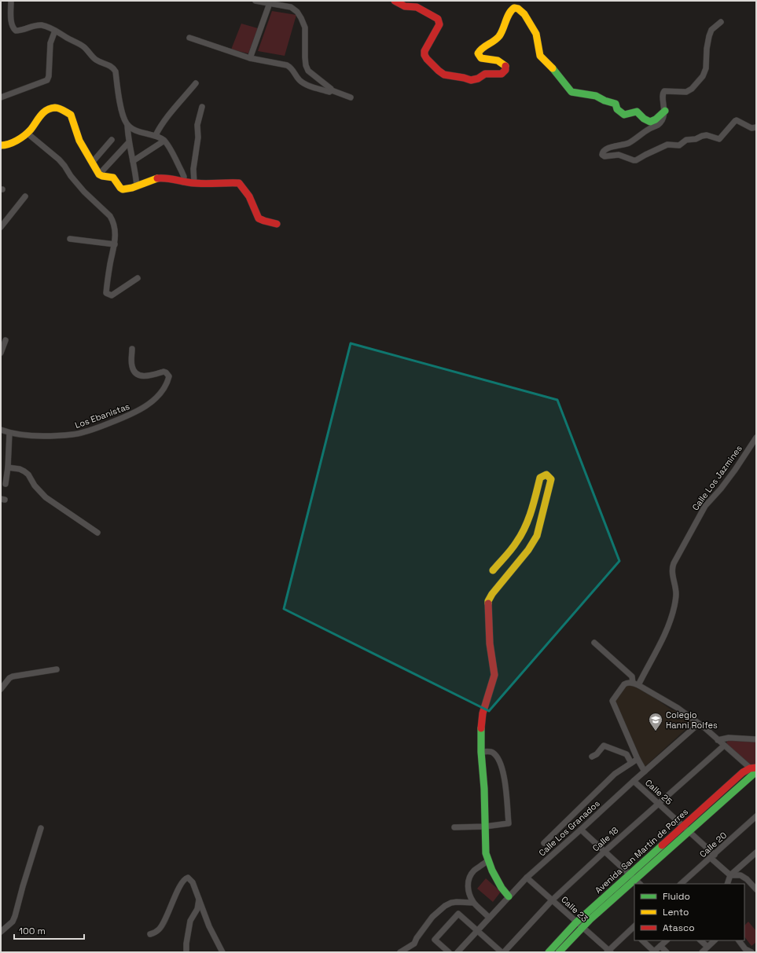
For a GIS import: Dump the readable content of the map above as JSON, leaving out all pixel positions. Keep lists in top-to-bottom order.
{
  "streets": {
    "street": [
      "Los Ebanistas",
      "Calle Los Jazmines",
      "Calle 25",
      "Calle Los Granados",
      "Calle 18",
      "Calle 20",
      "Avenida San Martín de Porres",
      "Calle 23"
    ]
  },
  "crossings": [
    ["Calle 25", "Calle Los Granados"],
    ["Calle 25", "Calle 18"],
    ["Calle 25", "Calle 20"],
    ["Calle 25", "Avenida San Martín de Porres"],
    ["Calle Los Granados", "Calle 23"],
    ["Calle 18", "Calle 23"],
    ["Avenida San Martín de Porres", "Calle 23"]
  ],
  "places": {
    "school or university": ["Colegio Hanni Rolfes"]
  },
  "legend": ["Fluido", "Lento", "Atasco"],
  "scale_bar": "100 m"
}
